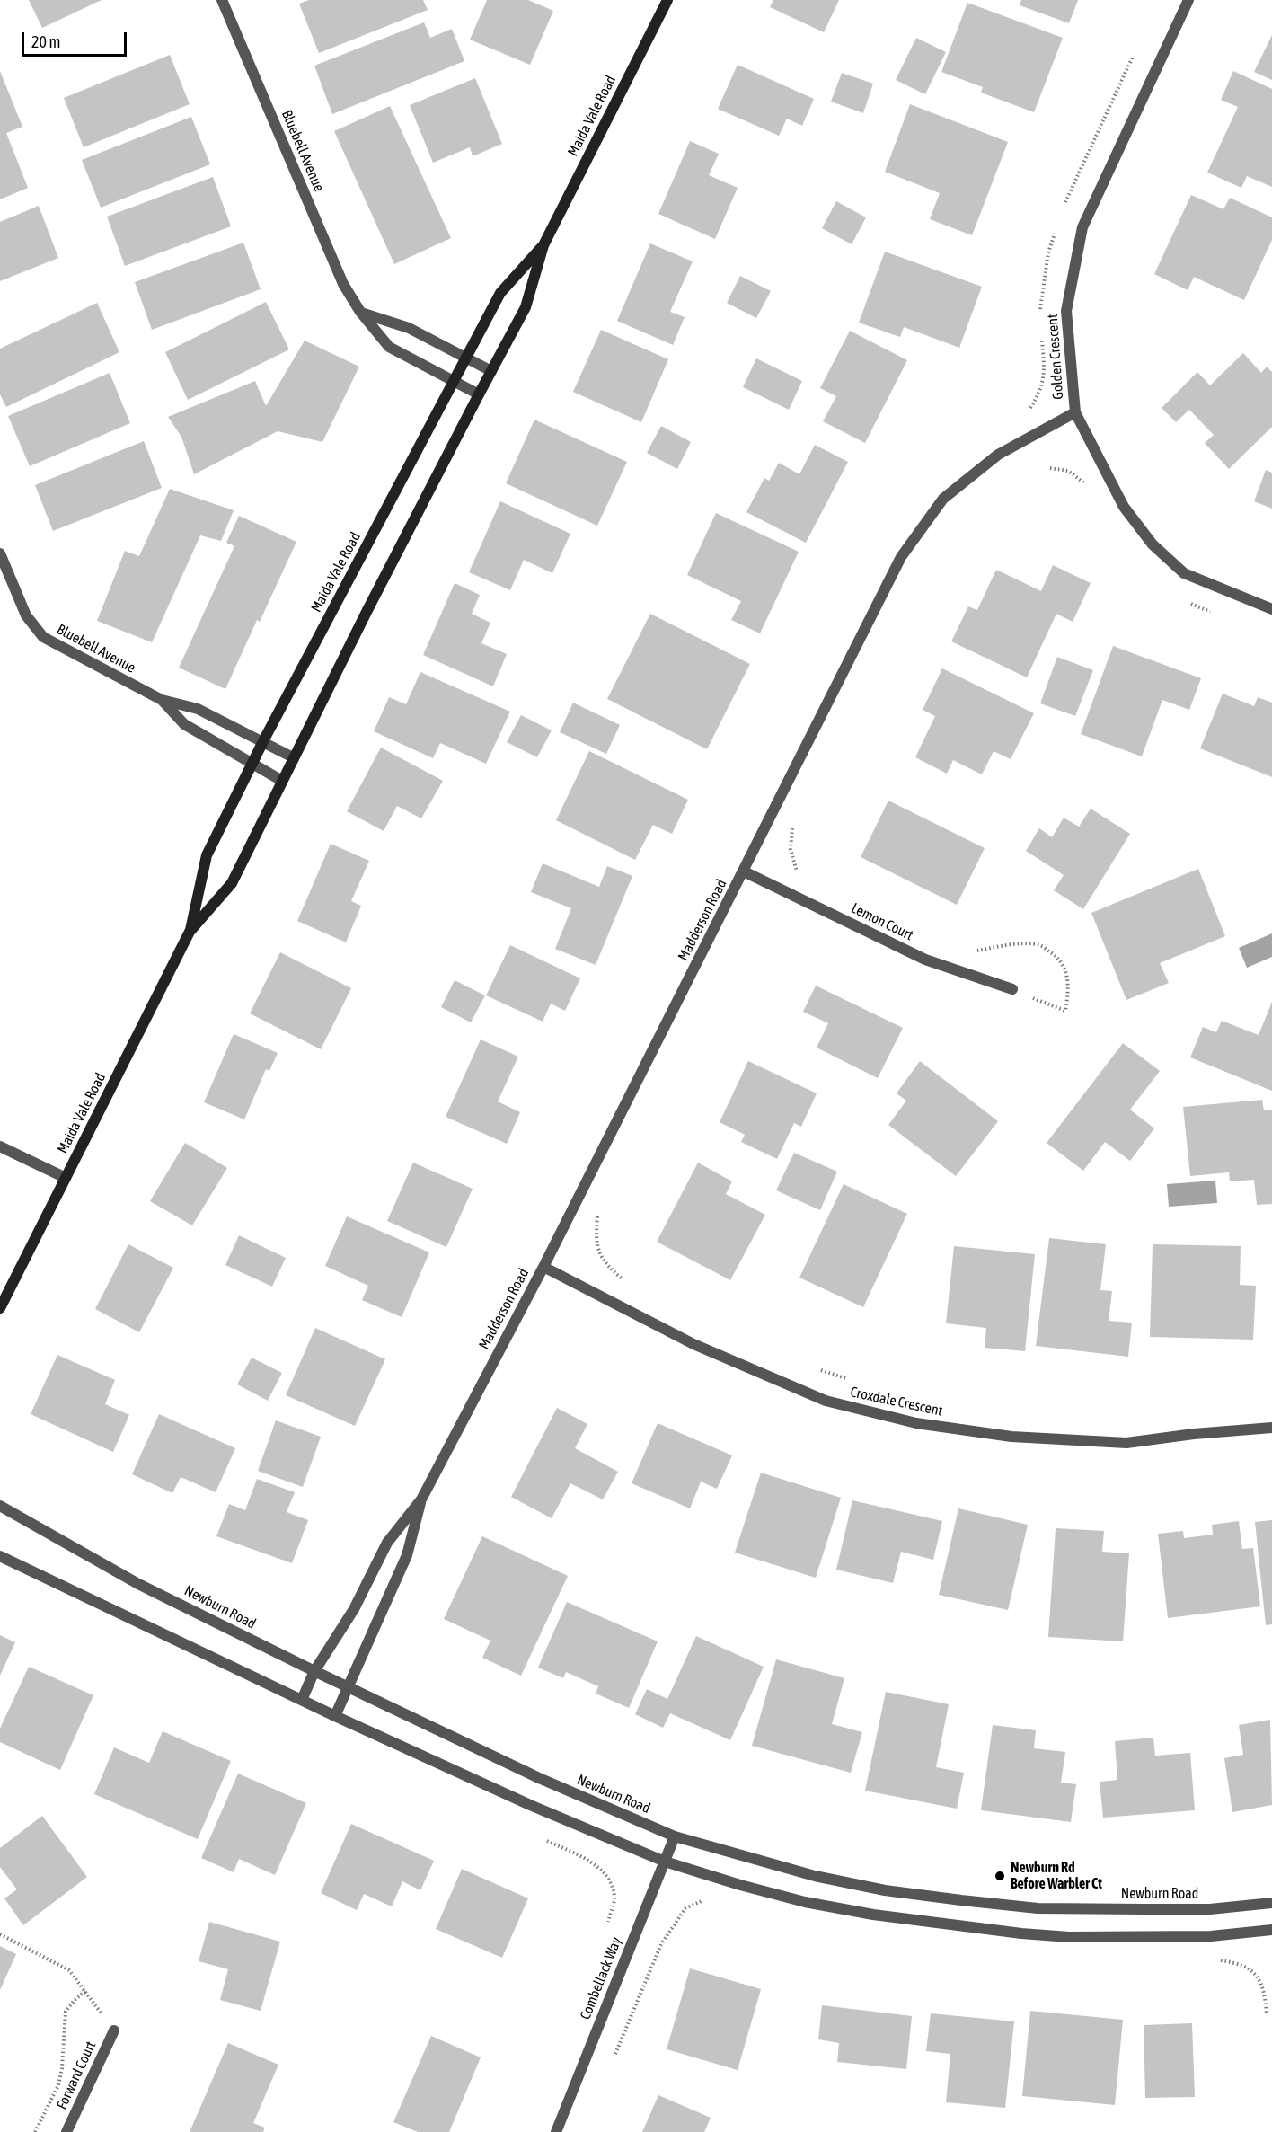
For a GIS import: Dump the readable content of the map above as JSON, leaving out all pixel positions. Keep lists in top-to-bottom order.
{
  "streets": {
    "main road": ["Maida Vale Road"],
    "street": [
      "Bluebell Avenue",
      "Golden Crescent",
      "Madderson Road",
      "Lemon Court",
      "Croxdale Crescent",
      "Newburn Road",
      "Combellack Way",
      "Forward Court"
    ]
  },
  "crossings": [
    ["Maida Vale Road", "Bluebell Avenue"],
    ["Golden Crescent", "Madderson Road"],
    ["Madderson Road", "Lemon Court"],
    ["Madderson Road", "Croxdale Crescent"],
    ["Madderson Road", "Newburn Road"],
    ["Newburn Road", "Combellack Way"]
  ],
  "places": ["Newburn Rd Before Warbler Ct"],
  "scale_bar": "20 m"
}
